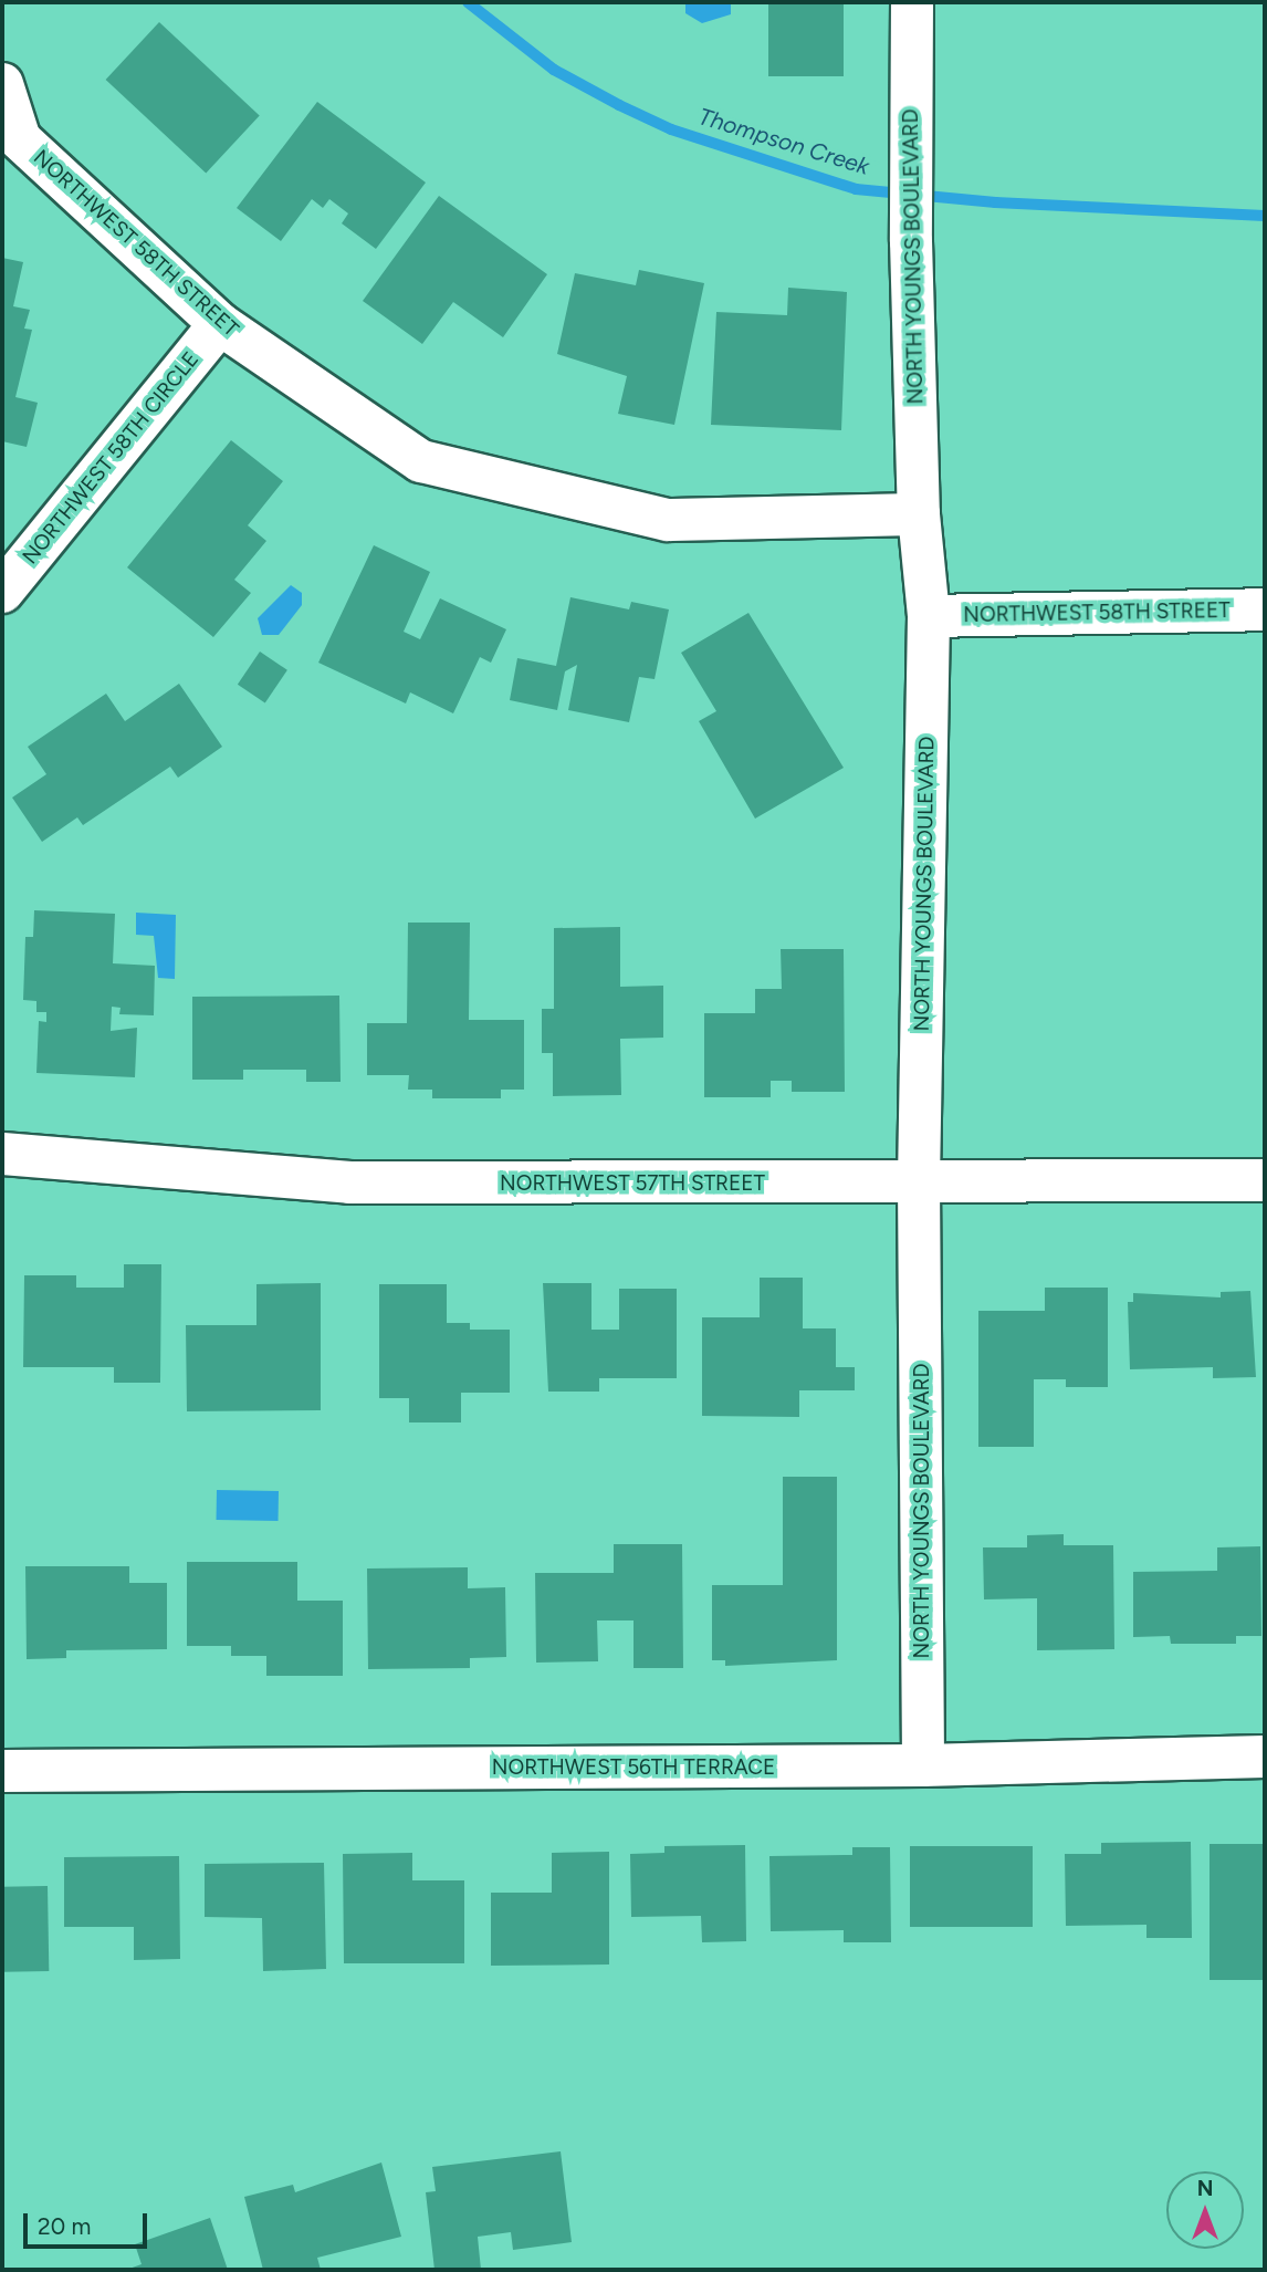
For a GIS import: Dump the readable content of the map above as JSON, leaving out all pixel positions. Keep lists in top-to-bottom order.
{
  "streets": {
    "street": [
      "NORTHWEST 58TH STREET",
      "NORTH YOUNGS BOULEVARD",
      "NORTHWEST 58TH CIRCLE",
      "NORTHWEST 57TH STREET",
      "NORTHWEST 56TH TERRACE"
    ]
  },
  "crossings": [
    ["NORTHWEST 58TH STREET", "NORTH YOUNGS BOULEVARD"],
    ["NORTHWEST 58TH STREET", "NORTHWEST 58TH CIRCLE"],
    ["NORTH YOUNGS BOULEVARD", "NORTHWEST 57TH STREET"],
    ["NORTH YOUNGS BOULEVARD", "NORTHWEST 56TH TERRACE"]
  ],
  "water": ["Thompson Creek"],
  "scale_bar": "20 m",
  "north": "top"
}
